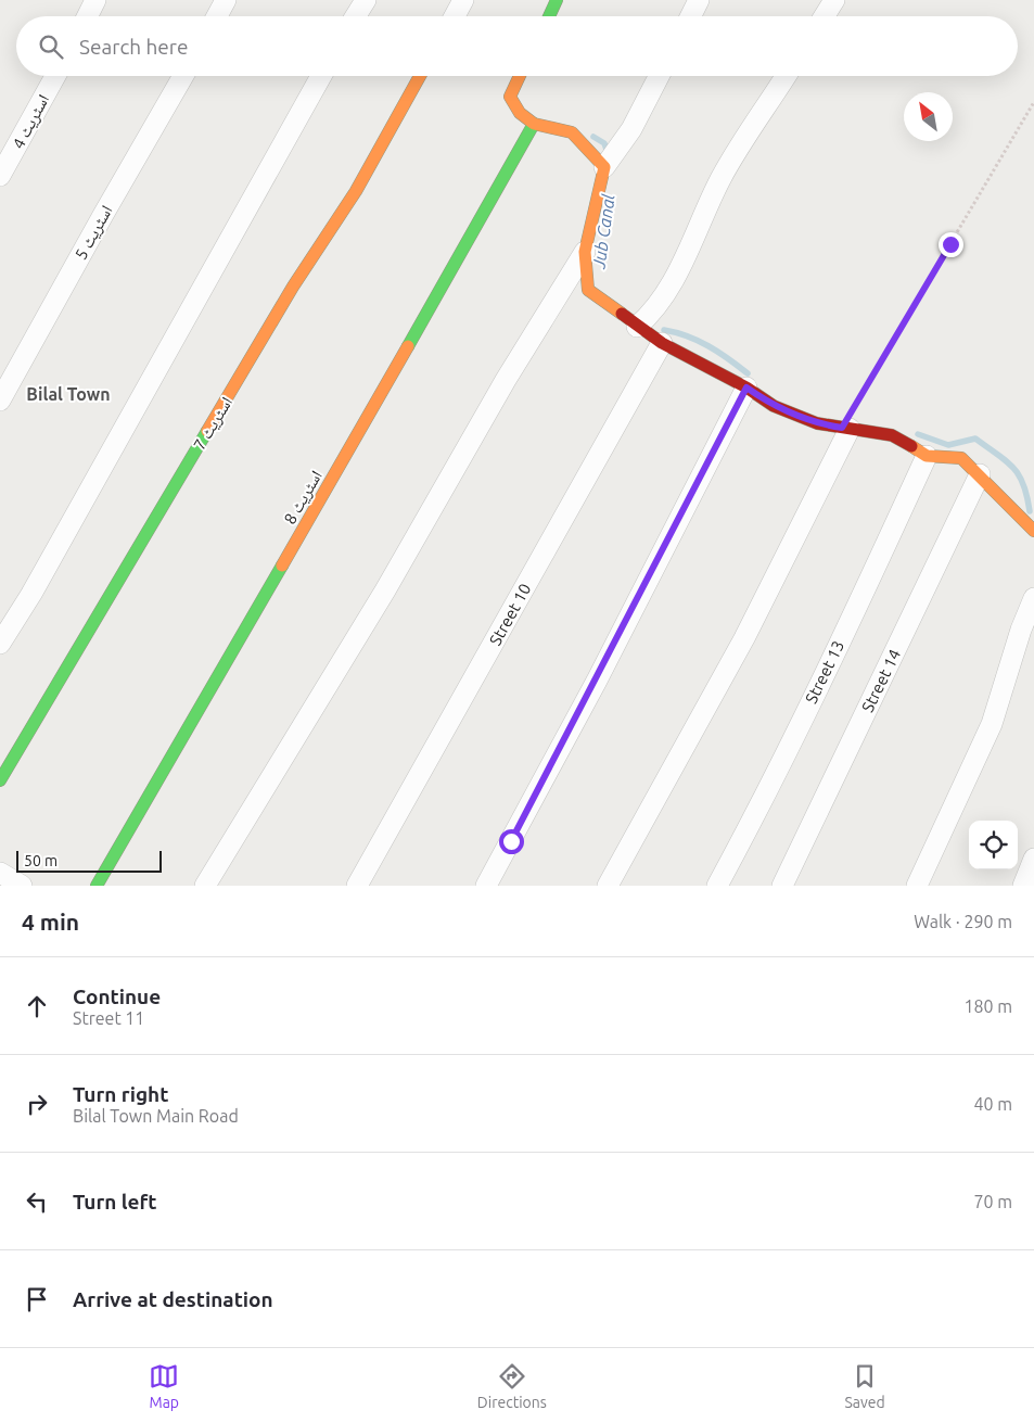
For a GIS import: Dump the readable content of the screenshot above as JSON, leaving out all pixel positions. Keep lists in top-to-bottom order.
{
  "streets": {
    "street": [
      "اسٹریٹ 4",
      "اسٹریٹ 5",
      "اسٹریٹ 7",
      "اسٹریٹ 8",
      "Street 10",
      "Street 13",
      "Street 14"
    ]
  },
  "districts": ["Bilal Town"],
  "water": ["Jub Canal"],
  "scale_bar": "50 m",
  "north": "top left",
  "page": {
    "search": "Search here",
    "scale": "50 m",
    "heading": ["4 min", "Walk · 290 m"],
    "list": [
      ["Continue", "Street 11", "180 m"],
      ["Turn right", "Bilal Town Main Road", "40 m"],
      ["Turn left", "70 m"],
      "Arrive at destination"
    ],
    "nav": ["Map", "Directions", "Saved"]
  }
}
